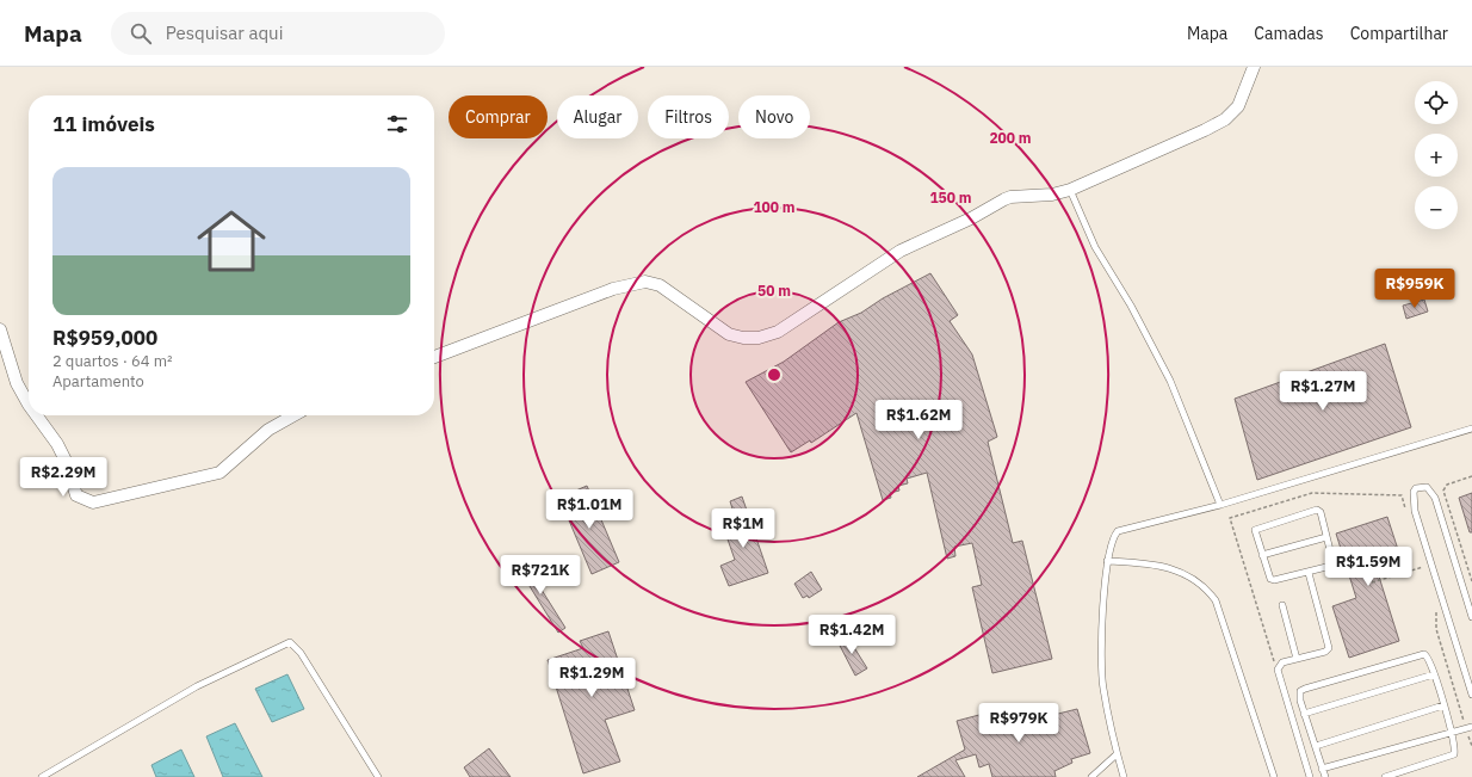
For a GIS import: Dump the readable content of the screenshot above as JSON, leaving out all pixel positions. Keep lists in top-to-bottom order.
{
  "page": {
    "header": "Mapa",
    "search": "Pesquisar aqui",
    "nav": ["Mapa", "Camadas", "Compartilhar"],
    "map_buttons": ["+", "−"],
    "chip": [
      "Comprar",
      "Alugar",
      "Filtros",
      "Novo"
    ],
    "heading": "11 imóveis",
    "list": [
      {
        "name": "R$959,000",
        "note": "2 quartos · 64 m² · Apartamento"
      }
    ],
    "price": [
      "R$959K",
      "R$1.27M",
      "R$1.62M",
      "R$2.29M",
      "R$1.01M",
      "R$1M",
      "R$1.59M",
      "R$721K",
      "R$1.42M",
      "R$1.29M",
      "R$979K"
    ]
  },
  "rings": [
    "200 m",
    "150 m",
    "100 m",
    "50 m"
  ]
}
